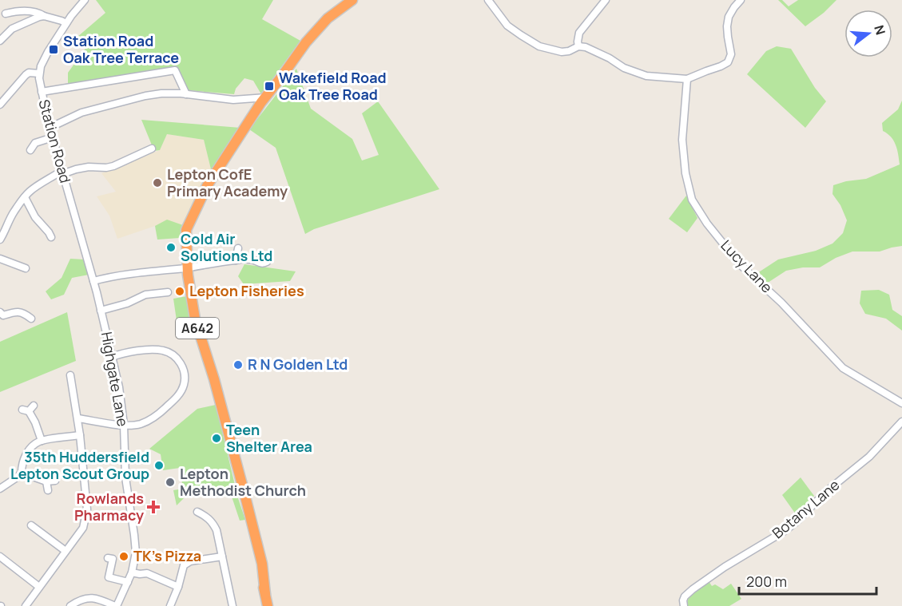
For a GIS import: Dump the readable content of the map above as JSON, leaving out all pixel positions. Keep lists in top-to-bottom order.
{
  "streets": {
    "highway": ["A642"],
    "street": [
      "Station Road",
      "Lucy Lane",
      "Highgate Lane",
      "Botany Lane"
    ]
  },
  "crossings": [
    ["Station Road", "Highgate Lane"]
  ],
  "places": {
    "transit": ["Station Road Oak Tree Terrace", "Wakefield Road Oak Tree Road"],
    "other": [
      "Lepton CofE Primary Academy",
      "Cold Air Solutions Ltd",
      "Lepton Fisheries",
      "R N Golden Ltd",
      "Teen Shelter Area",
      "35th Huddersfield Lepton Scout Group",
      "Lepton Methodist Church",
      "TK's Pizza"
    ],
    "health": ["Rowlands Pharmacy"]
  },
  "scale_bar": "200 m",
  "north": "right"
}
